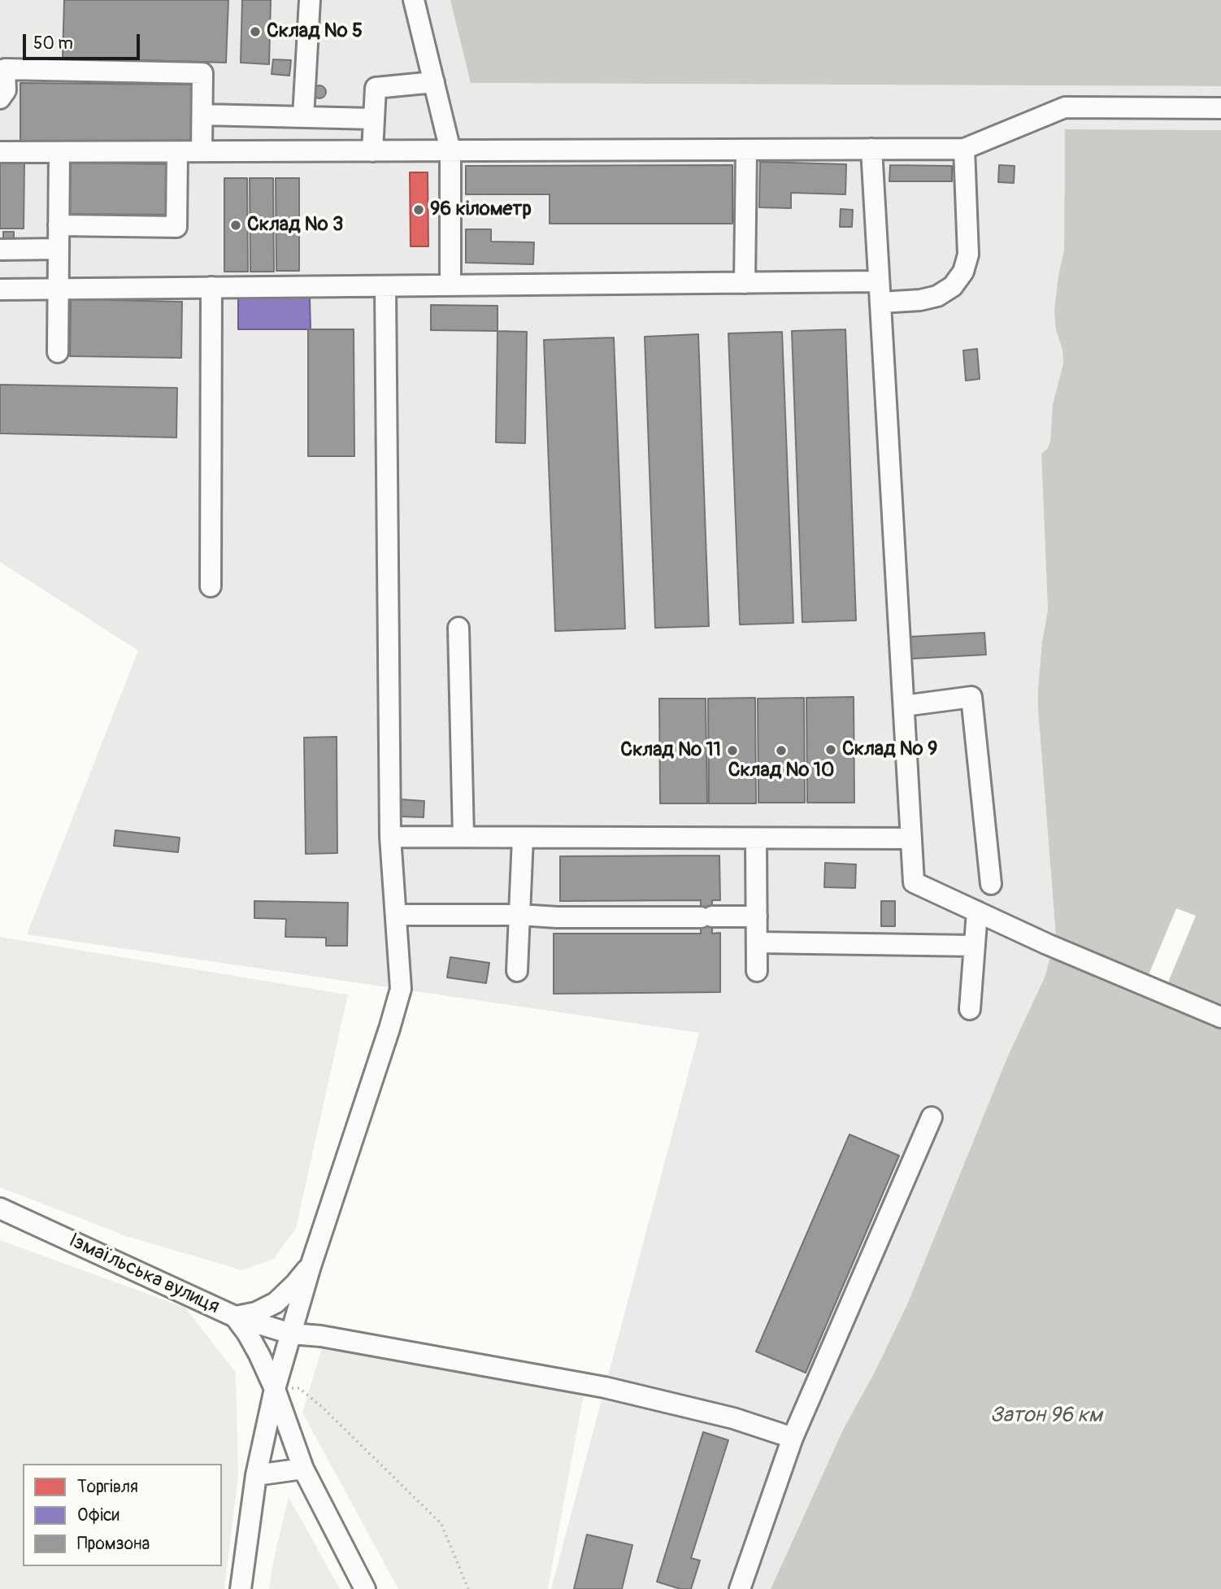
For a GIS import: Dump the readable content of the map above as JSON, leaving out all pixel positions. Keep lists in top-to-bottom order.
{
  "streets": {
    "street": ["Ізмаїльська вулиця"]
  },
  "water": ["Затон 96 км"],
  "places": [
    "Склад № 5",
    "96 кілометр",
    "Склад № 3",
    "Склад № 9",
    "Склад № 11",
    "Склад № 10"
  ],
  "legend": ["Торгівля", "Офіси", "Промзона"],
  "scale_bar": "50 m"
}
